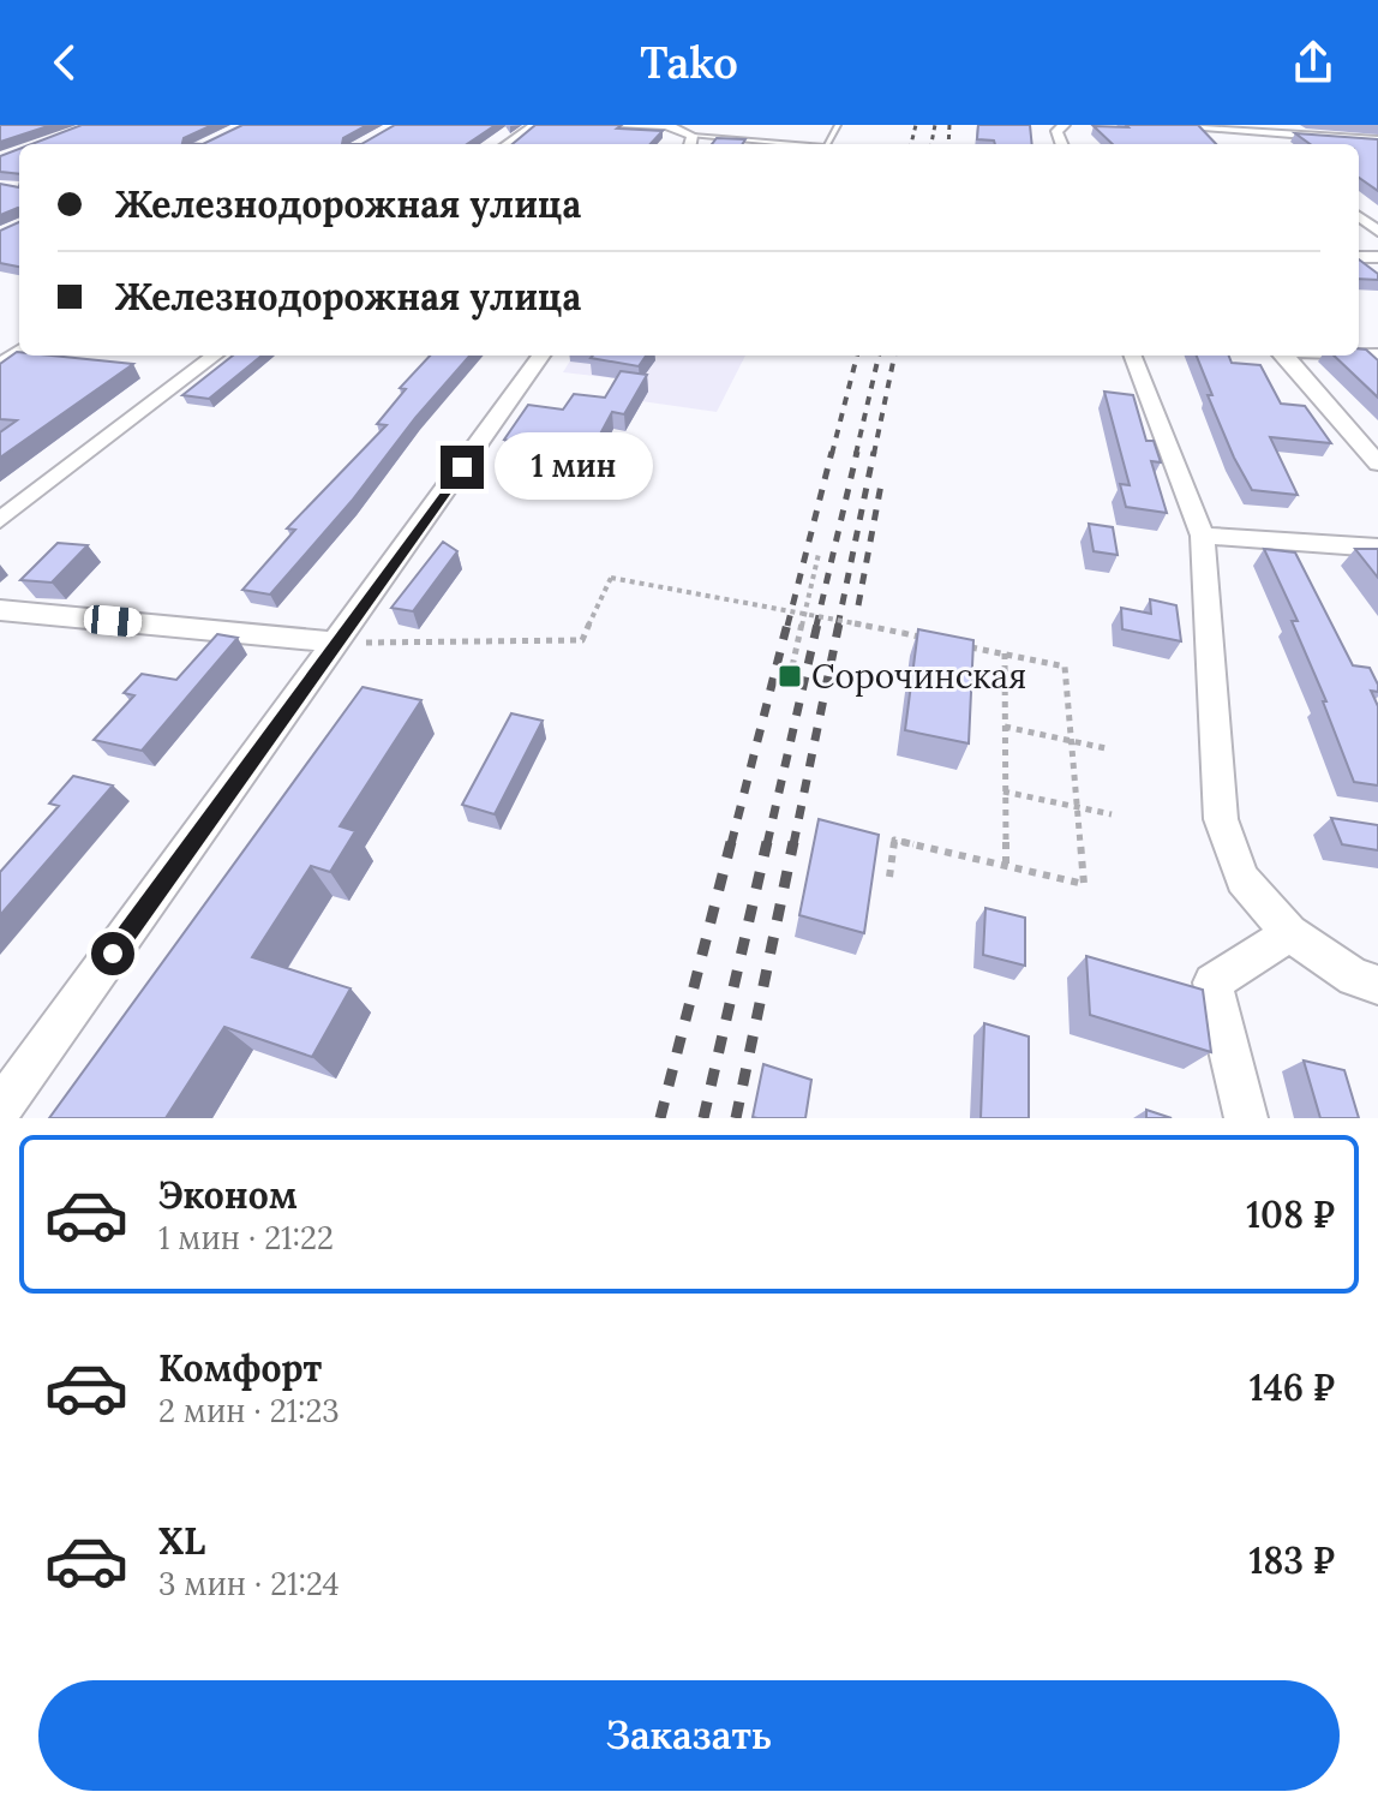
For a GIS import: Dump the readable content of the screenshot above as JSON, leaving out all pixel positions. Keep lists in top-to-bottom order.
{
  "places": {
    "transit": ["Сорочинская"]
  },
  "page": {
    "header": "Tako",
    "banner": ["Железнодорожная улица", "Железнодорожная улица"],
    "bubble": "1 мин",
    "list": [
      {
        "name": "Эконом",
        "note": "1 мин · 21:22",
        "value": "108 ₽"
      },
      {
        "name": "Комфорт",
        "note": "2 мин · 21:23",
        "value": "146 ₽"
      },
      {
        "name": "XL",
        "note": "3 мин · 21:24",
        "value": "183 ₽"
      }
    ],
    "buttons": "Заказать"
  }
}
